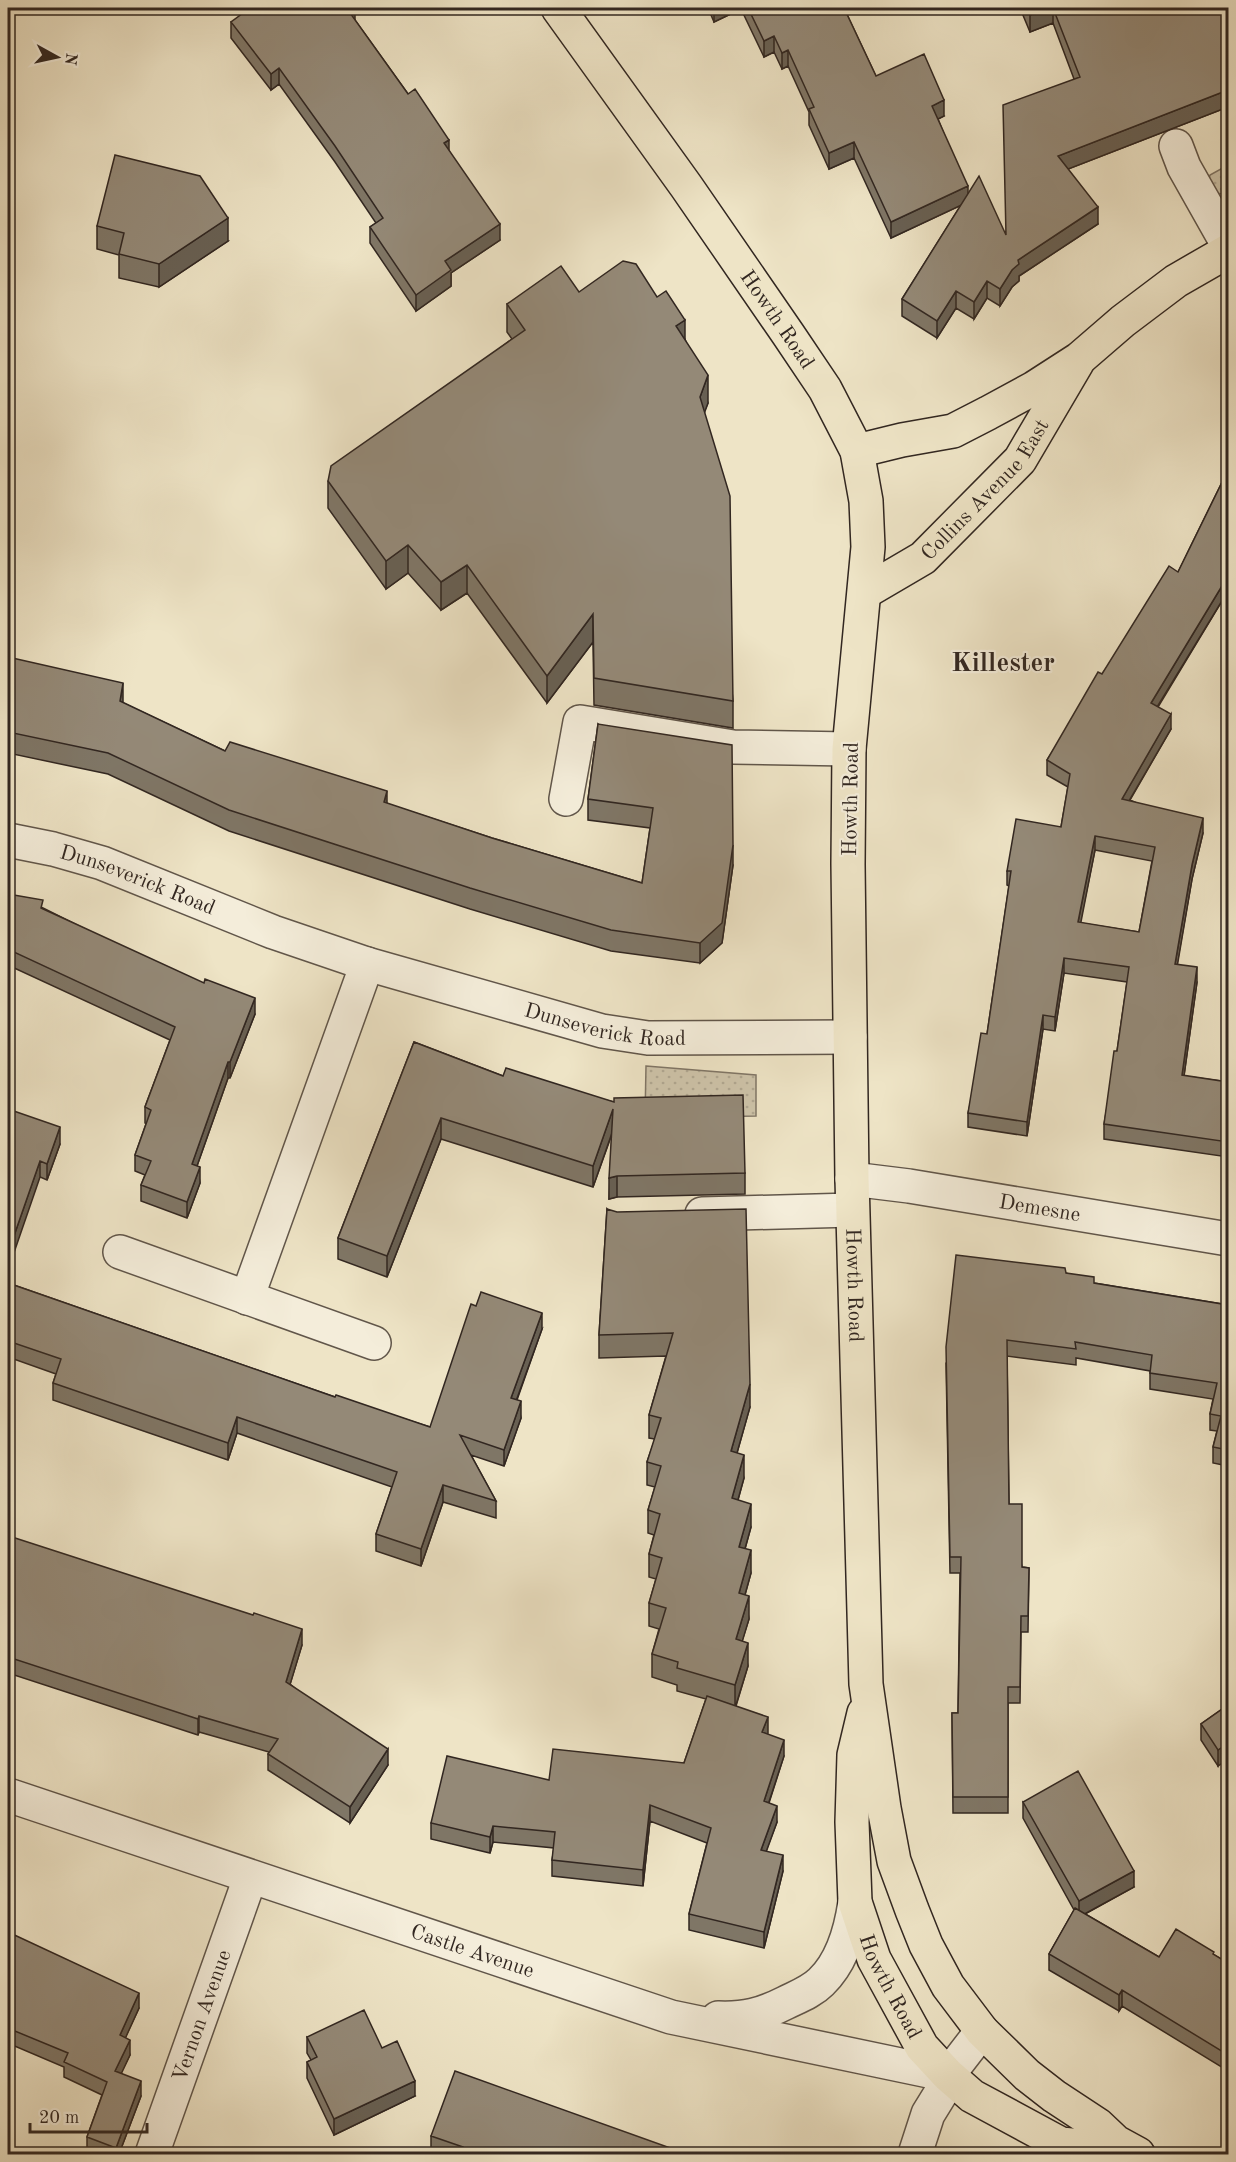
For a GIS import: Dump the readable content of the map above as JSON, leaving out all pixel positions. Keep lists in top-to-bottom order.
{
  "streets": {
    "main road": ["Howth Road", "Collins Avenue East"],
    "street": [
      "Dunseverick Road",
      "Demesne",
      "Castle Avenue",
      "Vernon Avenue"
    ]
  },
  "crossings": [
    ["Howth Road", "Collins Avenue East"],
    ["Howth Road", "Dunseverick Road"],
    ["Howth Road", "Demesne"],
    ["Howth Road", "Castle Avenue"],
    ["Castle Avenue", "Vernon Avenue"]
  ],
  "districts": ["Killester"],
  "scale_bar": "20 m",
  "north": "right"
}
